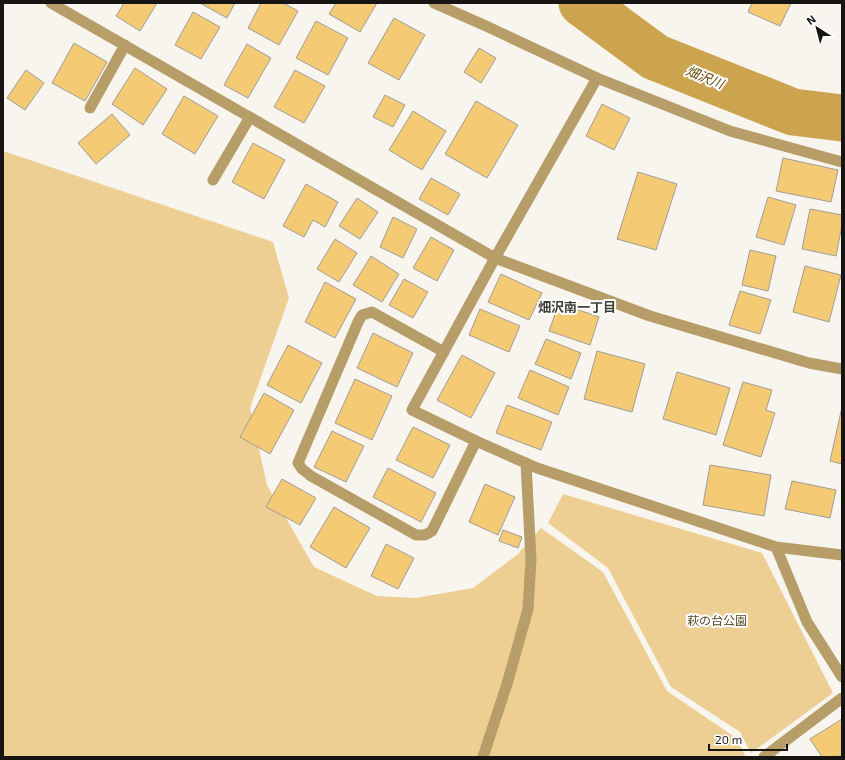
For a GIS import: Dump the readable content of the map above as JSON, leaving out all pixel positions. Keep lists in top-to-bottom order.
{
  "districts": ["畑沢南一丁目"],
  "water": ["畑沢川"],
  "parks": ["萩の台公園"],
  "scale_bar": "20 m",
  "north": "top left"
}
